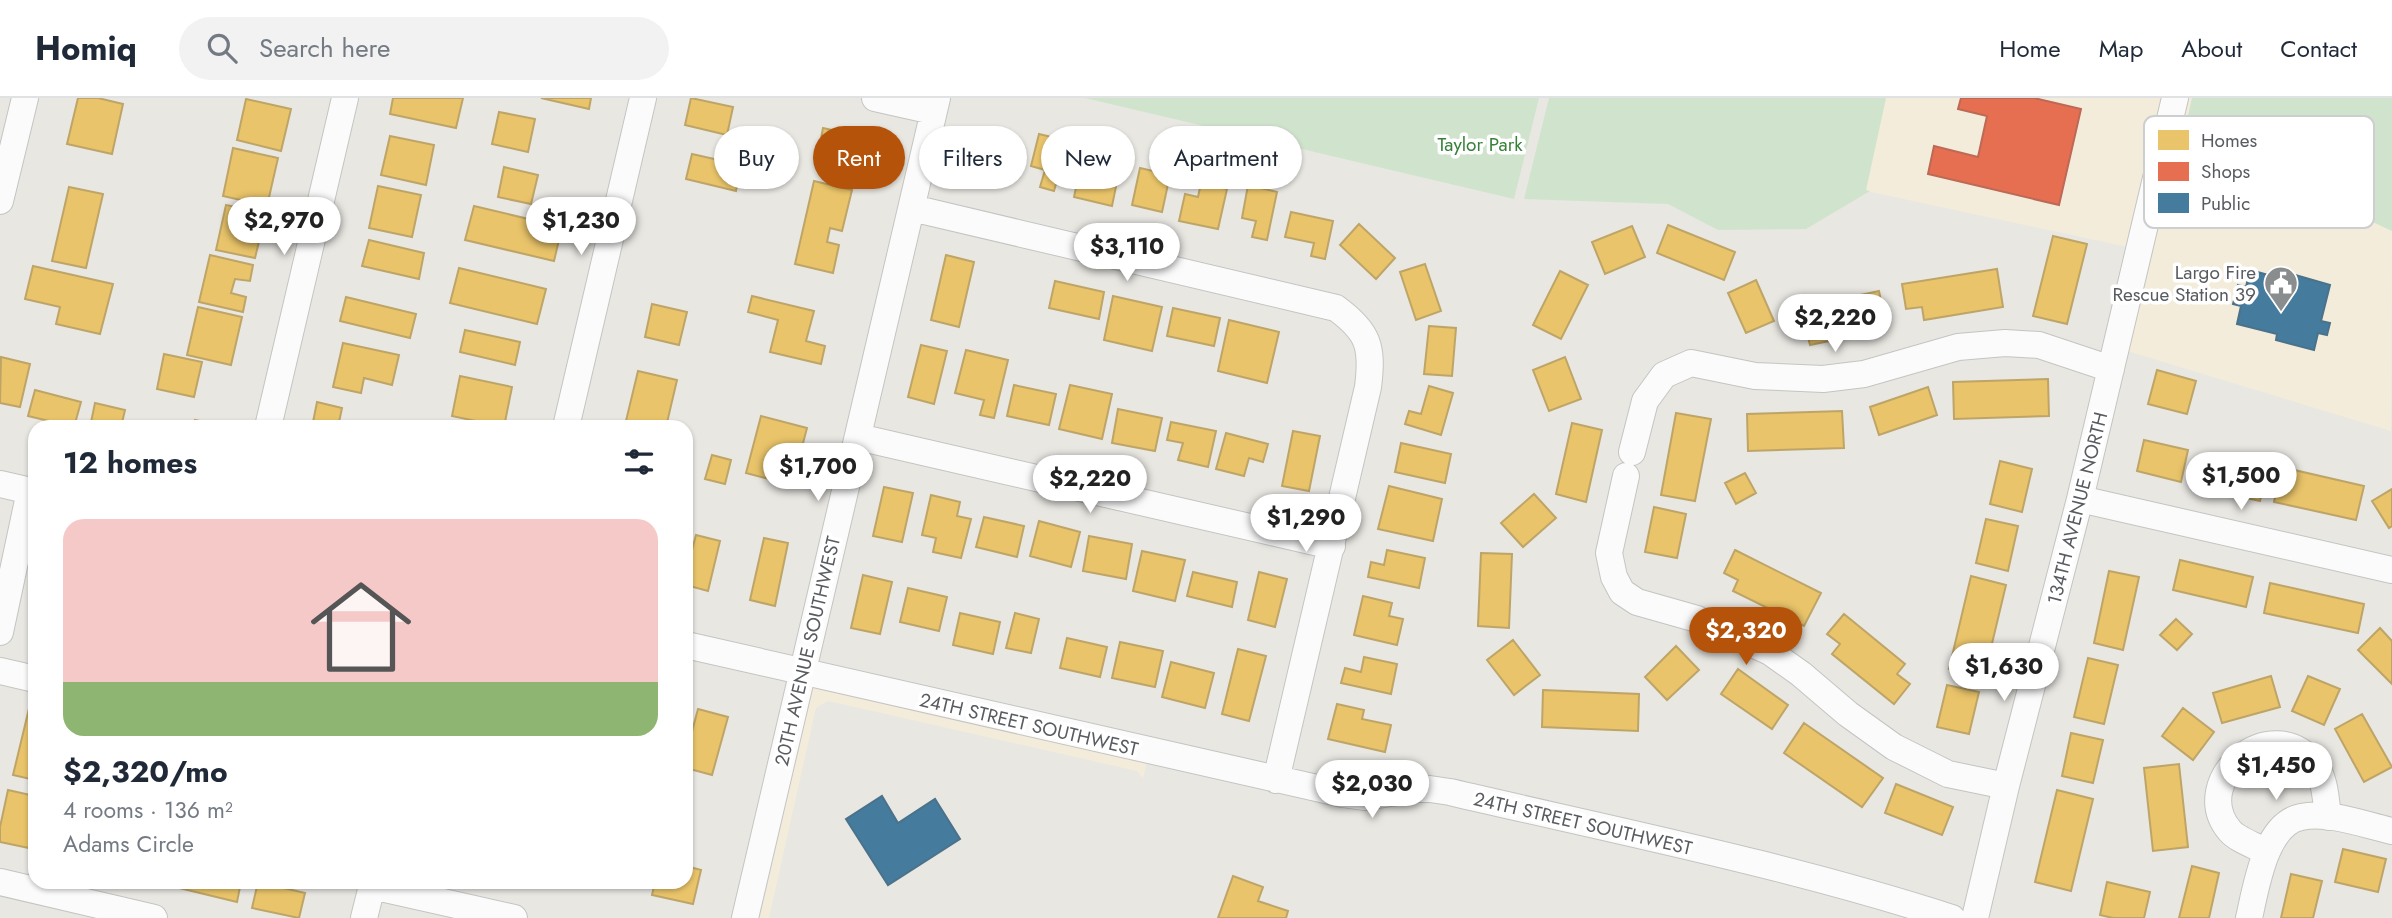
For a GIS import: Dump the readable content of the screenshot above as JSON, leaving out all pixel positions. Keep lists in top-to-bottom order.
{
  "streets": {
    "street": ["134TH AVENUE NORTH", "20TH AVENUE SOUTHWEST", "24TH STREET SOUTHWEST"]
  },
  "crossings": [
    ["20TH AVENUE SOUTHWEST", "24TH STREET SOUTHWEST"]
  ],
  "parks": ["Taylor Park"],
  "places": {
    "public building": ["Largo Fire Rescue Station 39"]
  },
  "legend": ["Homes", "Shops", "Public"],
  "page": {
    "header": "Homiq",
    "search": "Search here",
    "nav": [
      "Home",
      "Map",
      "About",
      "Contact"
    ],
    "chip": [
      "Buy",
      "Rent",
      "Filters",
      "New",
      "Apartment"
    ],
    "price": [
      "$2,970",
      "$1,230",
      "$3,110",
      "$2,220",
      "$1,700",
      "$1,500",
      "$2,220",
      "$1,290",
      "$2,320",
      "$1,630",
      "$1,450",
      "$2,030"
    ],
    "heading": "12 homes",
    "list": [
      {
        "name": "$2,320/mo",
        "note": "4 rooms · 136 m² · Adams Circle"
      }
    ]
  }
}
